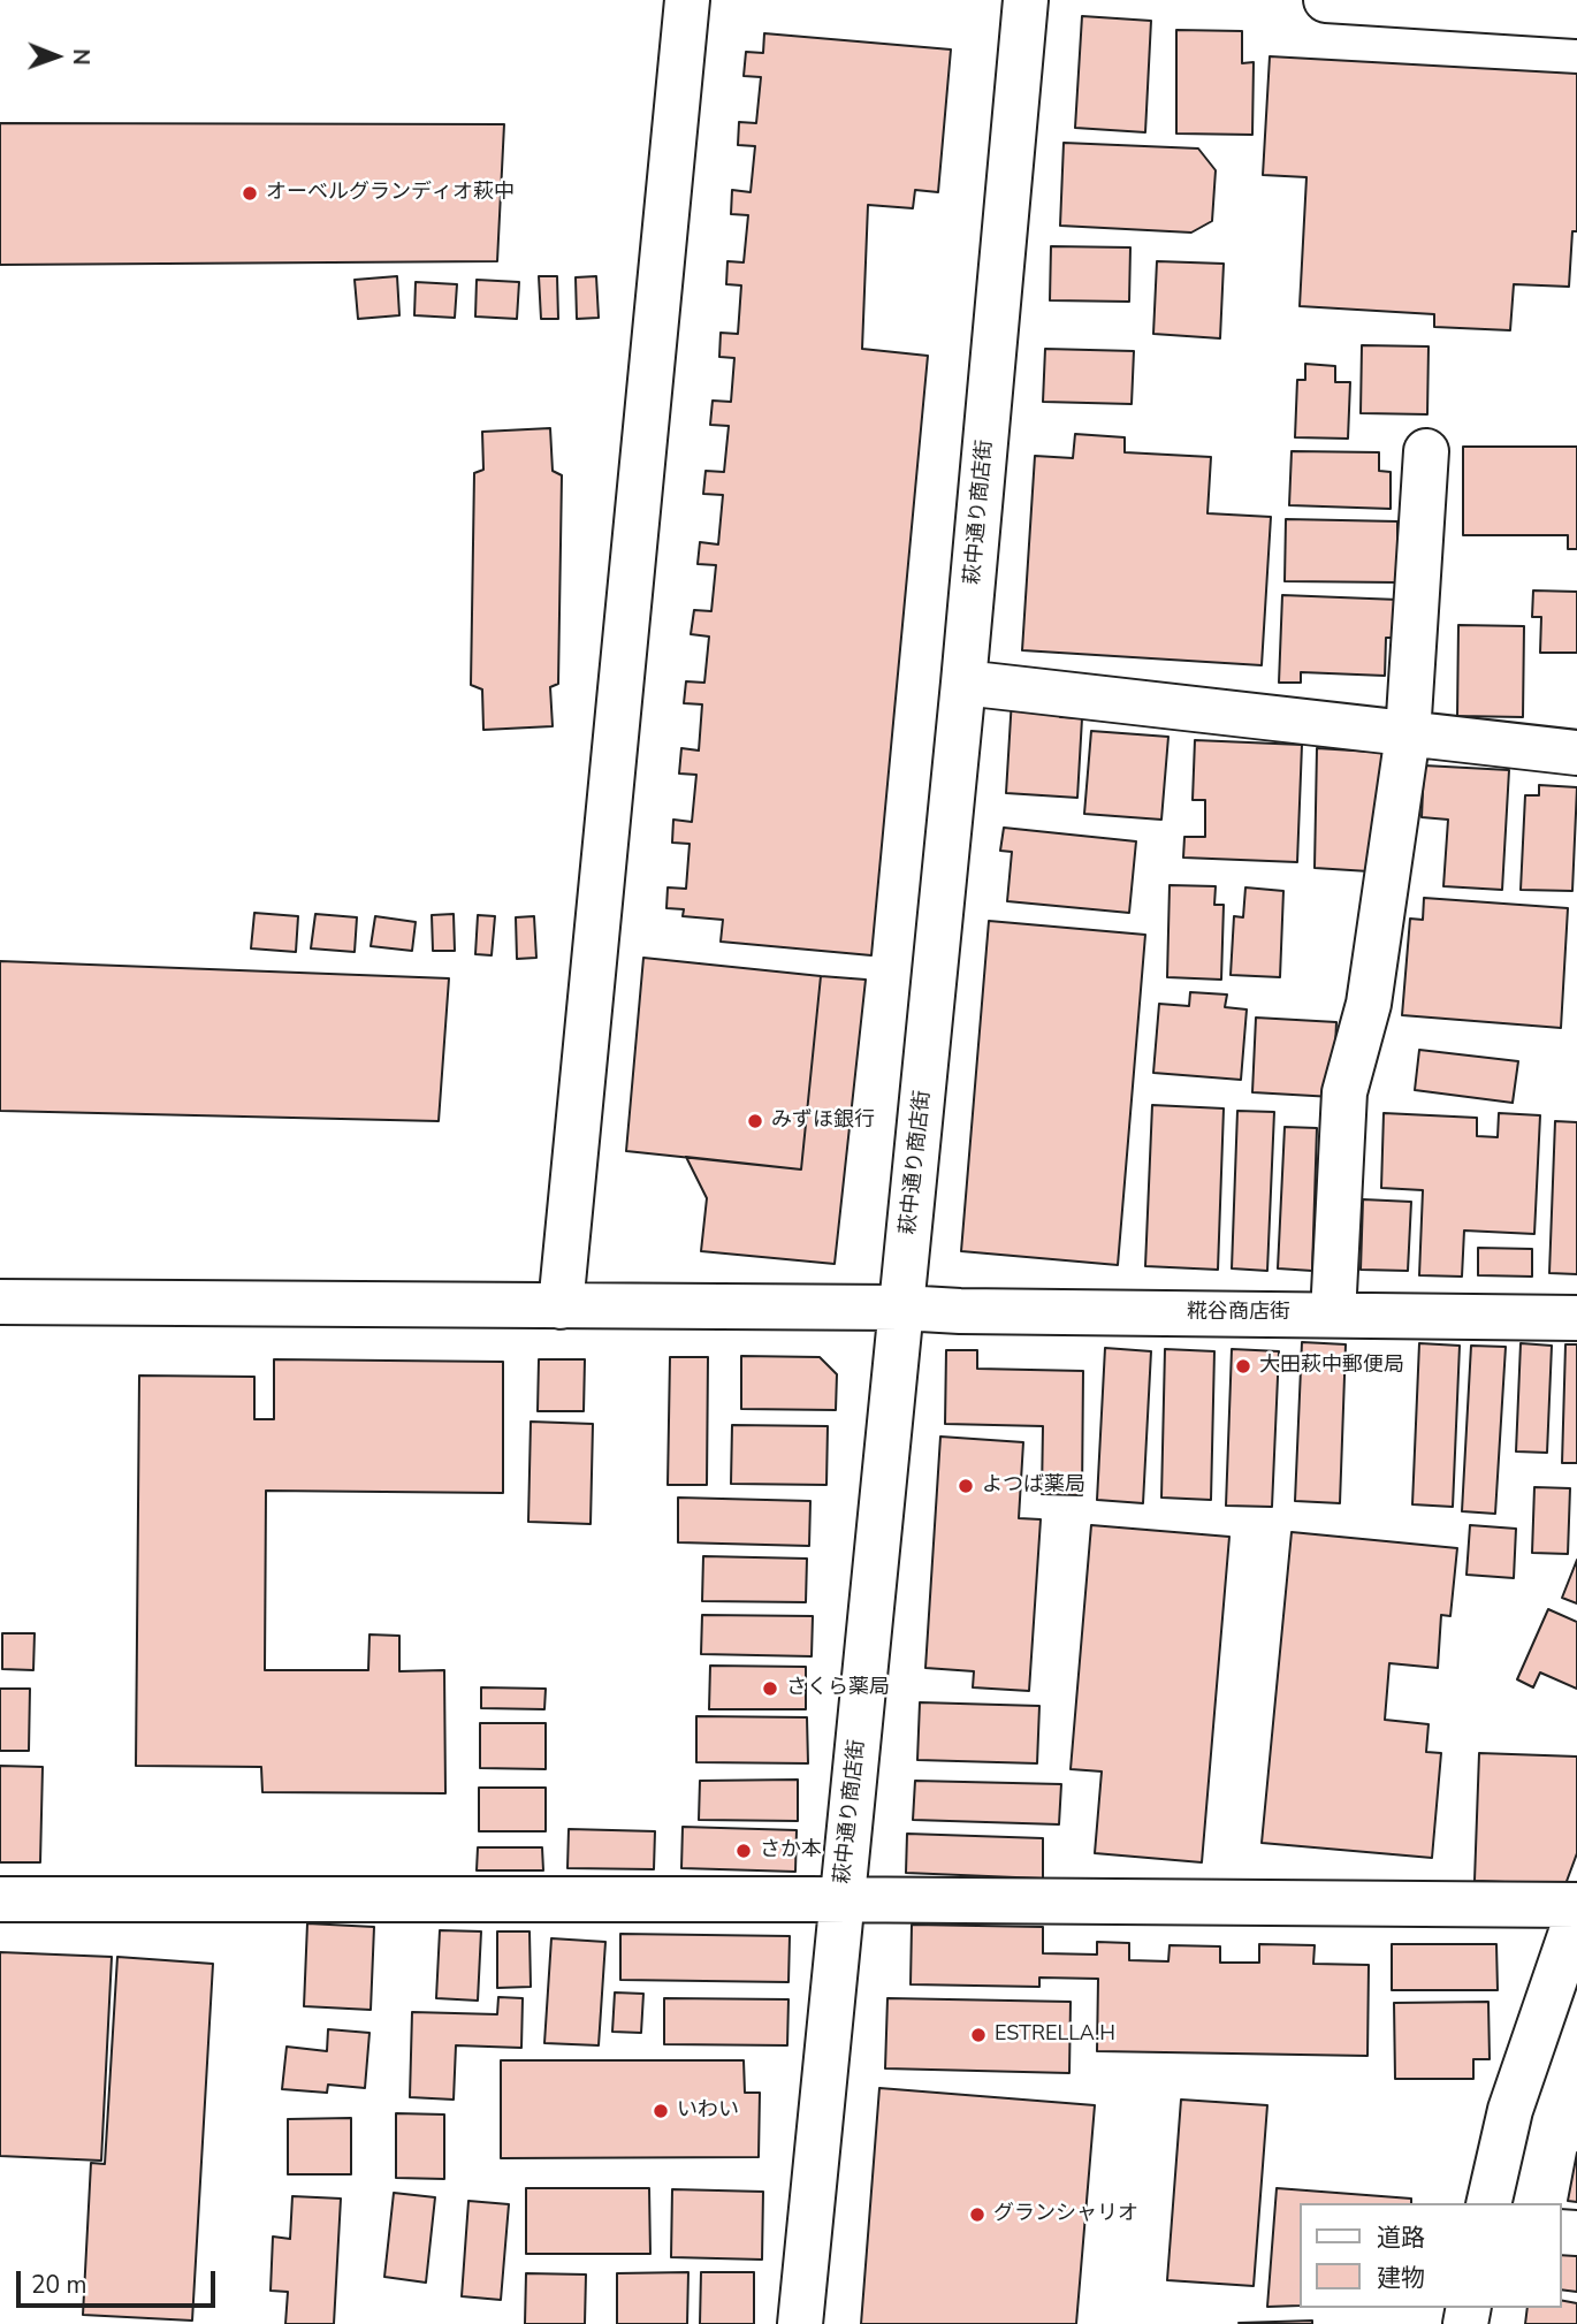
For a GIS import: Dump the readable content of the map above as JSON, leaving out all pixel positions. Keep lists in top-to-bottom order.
{
  "streets": {
    "street": ["萩中通り商店街", "糀谷商店街"]
  },
  "crossings": [
    ["萩中通り商店街", "糀谷商店街"]
  ],
  "places": [
    "オーベルグランディオ萩中",
    "みずほ銀行",
    "大田萩中郵便局",
    "よつば薬局",
    "さくら薬局",
    "さか本",
    "ESTRELLA.H",
    "いわい",
    "グランシャリオ"
  ],
  "legend": ["道路", "建物"],
  "scale_bar": "20 m",
  "north": "right"
}
